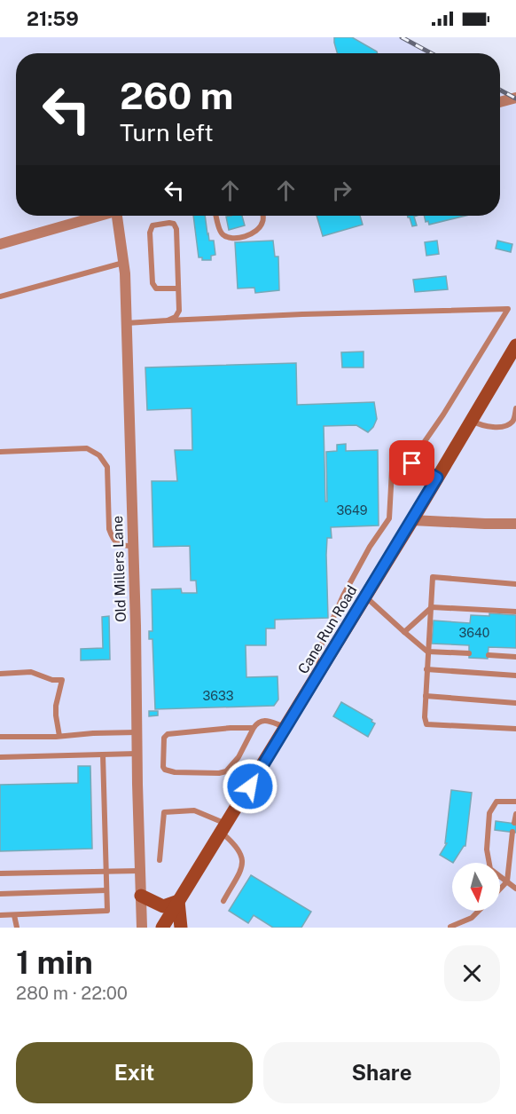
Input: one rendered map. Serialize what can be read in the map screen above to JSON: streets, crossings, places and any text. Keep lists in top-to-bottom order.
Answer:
{
  "streets": {
    "main road": ["Cane Run Road"],
    "street": ["Old Millers Lane"]
  },
  "house_numbers": ["3649", "3640", "3633"],
  "north": "bottom",
  "page": {
    "status": "21:59",
    "turn": ["260 m", "Turn left"],
    "heading": ["1 min", "280 m · 22:00"],
    "buttons": ["Exit", "Share"]
  }
}
